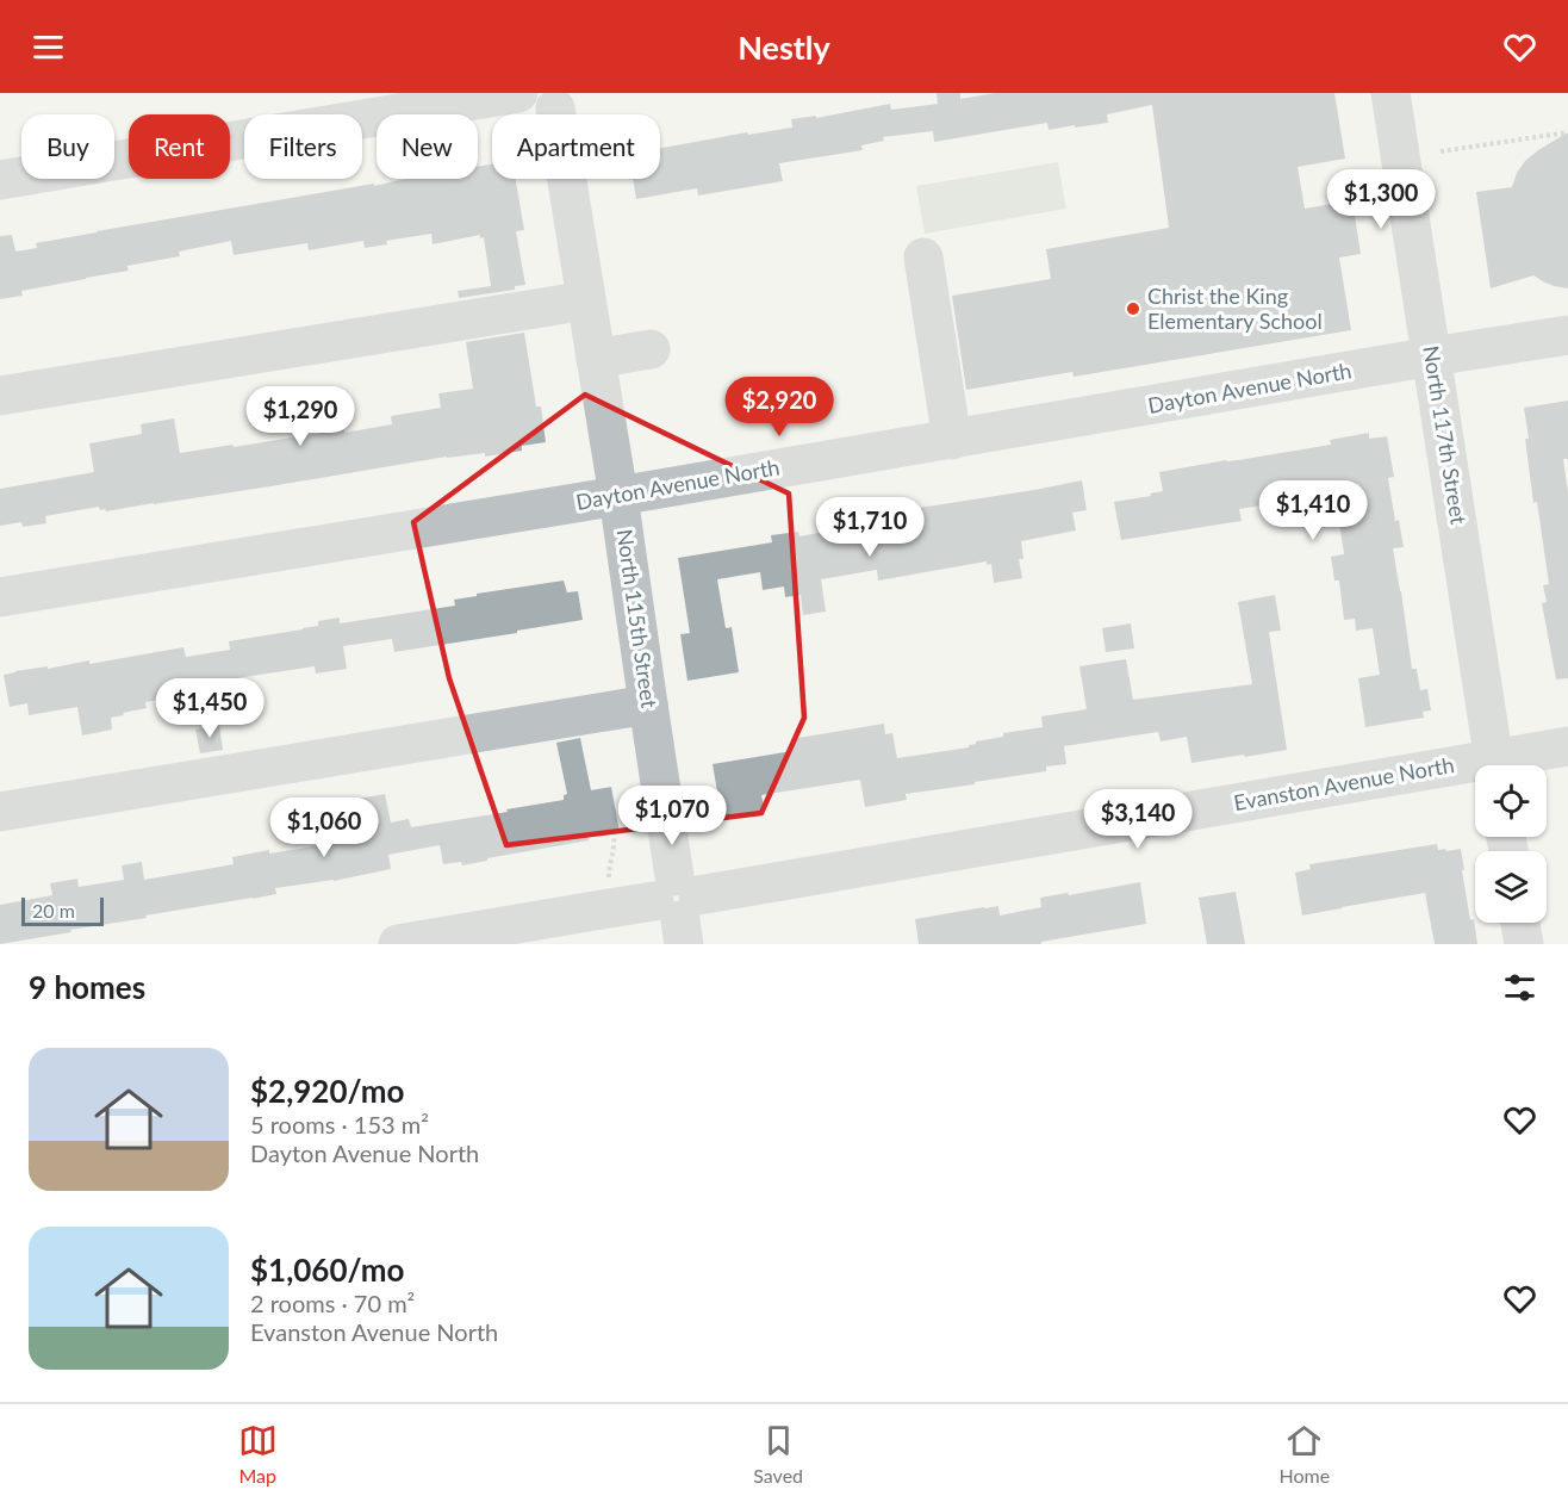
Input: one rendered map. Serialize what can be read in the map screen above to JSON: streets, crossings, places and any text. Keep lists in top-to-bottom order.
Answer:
{
  "streets": {
    "street": [
      "Dayton Avenue North",
      "North 117th Street",
      "North 115th Street",
      "Evanston Avenue North"
    ]
  },
  "crossings": [
    ["Dayton Avenue North", "North 117th Street"],
    ["Dayton Avenue North", "North 115th Street"],
    ["North 115th Street", "Evanston Avenue North"]
  ],
  "places": ["Christ the King Elementary School"],
  "scale_bar": "20 m",
  "page": {
    "header": "Nestly",
    "chip": [
      "Buy",
      "Rent",
      "Filters",
      "New",
      "Apartment"
    ],
    "price": [
      "$1,300",
      "$2,920",
      "$1,290",
      "$1,410",
      "$1,710",
      "$1,450",
      "$1,070",
      "$3,140",
      "$1,060"
    ],
    "scale": "20 m",
    "heading": "9 homes",
    "list": [
      {
        "name": "$2,920/mo",
        "note": "5 rooms · 153 m² · Dayton Avenue North"
      },
      {
        "name": "$1,060/mo",
        "note": "2 rooms · 70 m² · Evanston Avenue North"
      }
    ],
    "tabs": ["Map", "Saved", "Home"]
  }
}
